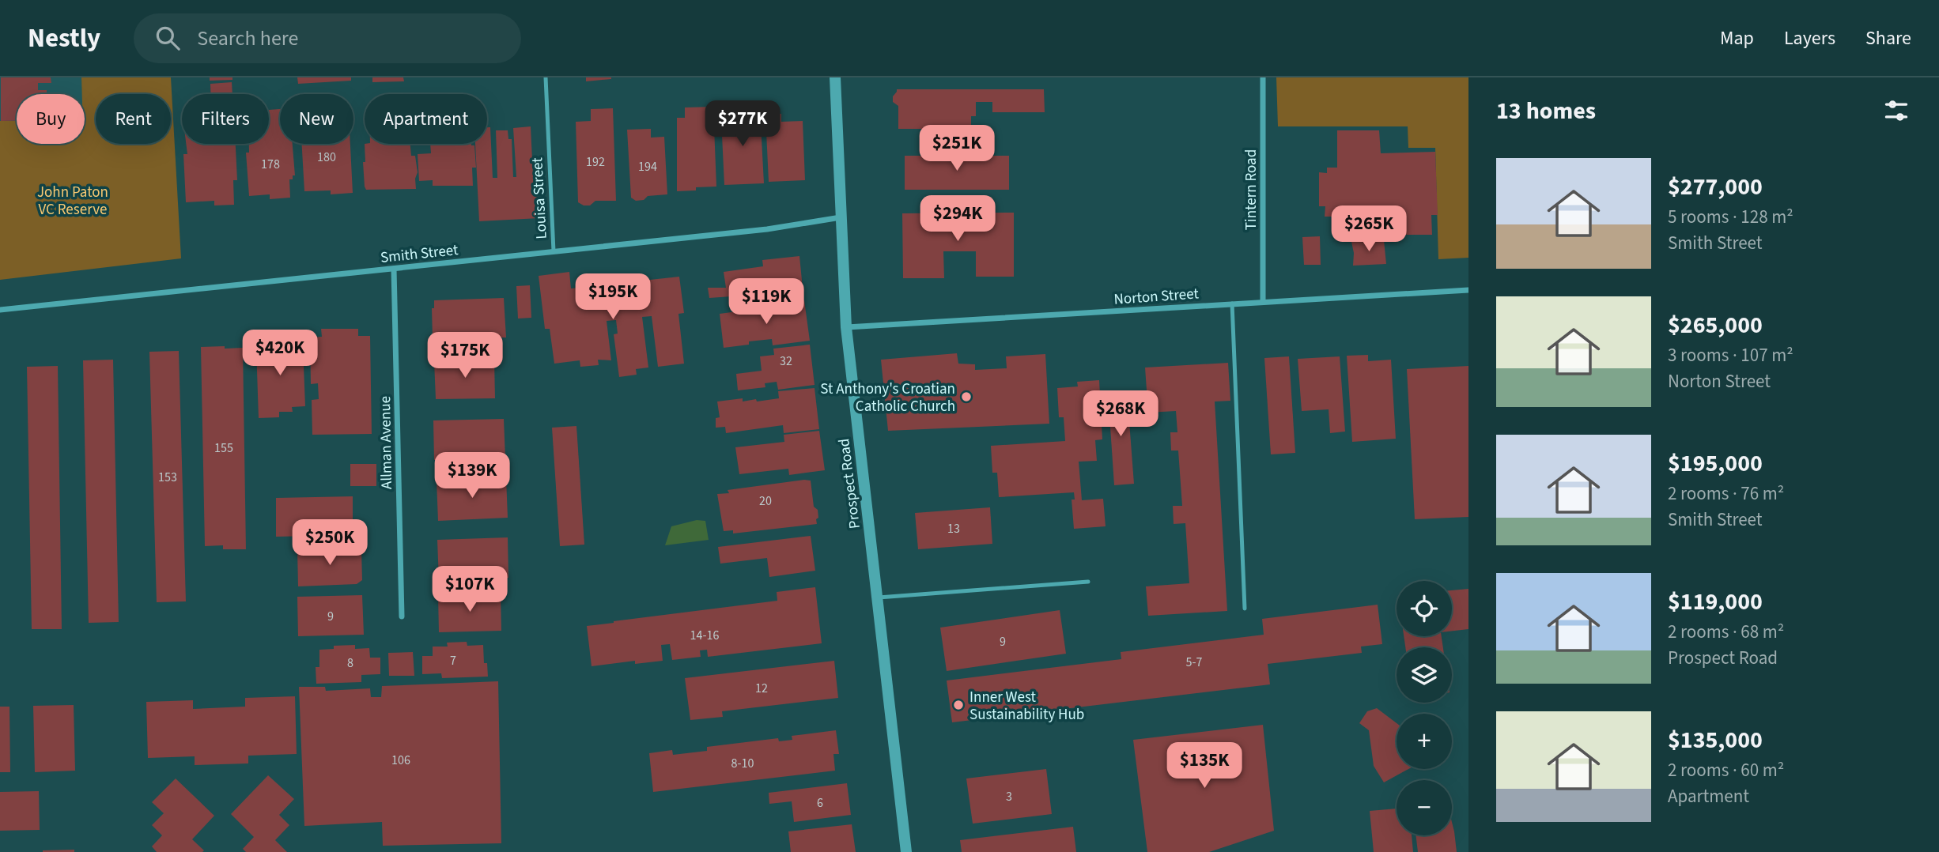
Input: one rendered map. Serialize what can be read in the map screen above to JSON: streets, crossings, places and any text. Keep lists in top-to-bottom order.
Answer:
{
  "streets": {
    "street": [
      "Tintern Road",
      "Smith Street",
      "Norton Street",
      "Allman Avenue",
      "Prospect Road"
    ],
    "lane": ["Louisa Street"]
  },
  "crossings": [
    ["Tintern Road", "Norton Street"],
    ["Louisa Street", "Smith Street"],
    ["Smith Street", "Allman Avenue"],
    ["Smith Street", "Prospect Road"],
    ["Norton Street", "Prospect Road"]
  ],
  "parks": ["John Paton VC Reserve"],
  "places": ["St Anthony's Croatian Catholic Church", "Inner West Sustainability Hub"],
  "house_numbers": [
    "180",
    "192",
    "178",
    "194",
    "32",
    "155",
    "153",
    "20",
    "13",
    "9",
    "14-16",
    "9",
    "7",
    "5-7",
    "8",
    "12",
    "106",
    "8-10",
    "3",
    "6"
  ],
  "page": {
    "header": "Nestly",
    "search": "Search here",
    "nav": ["Map", "Layers", "Share"],
    "heading": "13 homes",
    "chip": [
      "Buy",
      "Rent",
      "Filters",
      "New",
      "Apartment"
    ],
    "price": [
      "$277K",
      "$251K",
      "$294K",
      "$265K",
      "$195K",
      "$119K",
      "$420K",
      "$175K",
      "$268K",
      "$139K",
      "$250K",
      "$107K",
      "$135K"
    ],
    "list": [
      {
        "name": "$277,000",
        "note": "5 rooms · 128 m² · Smith Street"
      },
      {
        "name": "$265,000",
        "note": "3 rooms · 107 m² · Norton Street"
      },
      {
        "name": "$195,000",
        "note": "2 rooms · 76 m² · Smith Street"
      },
      {
        "name": "$119,000",
        "note": "2 rooms · 68 m² · Prospect Road"
      },
      {
        "name": "$135,000",
        "note": "2 rooms · 60 m² · Apartment"
      }
    ],
    "map_buttons": ["+", "−"]
  }
}
